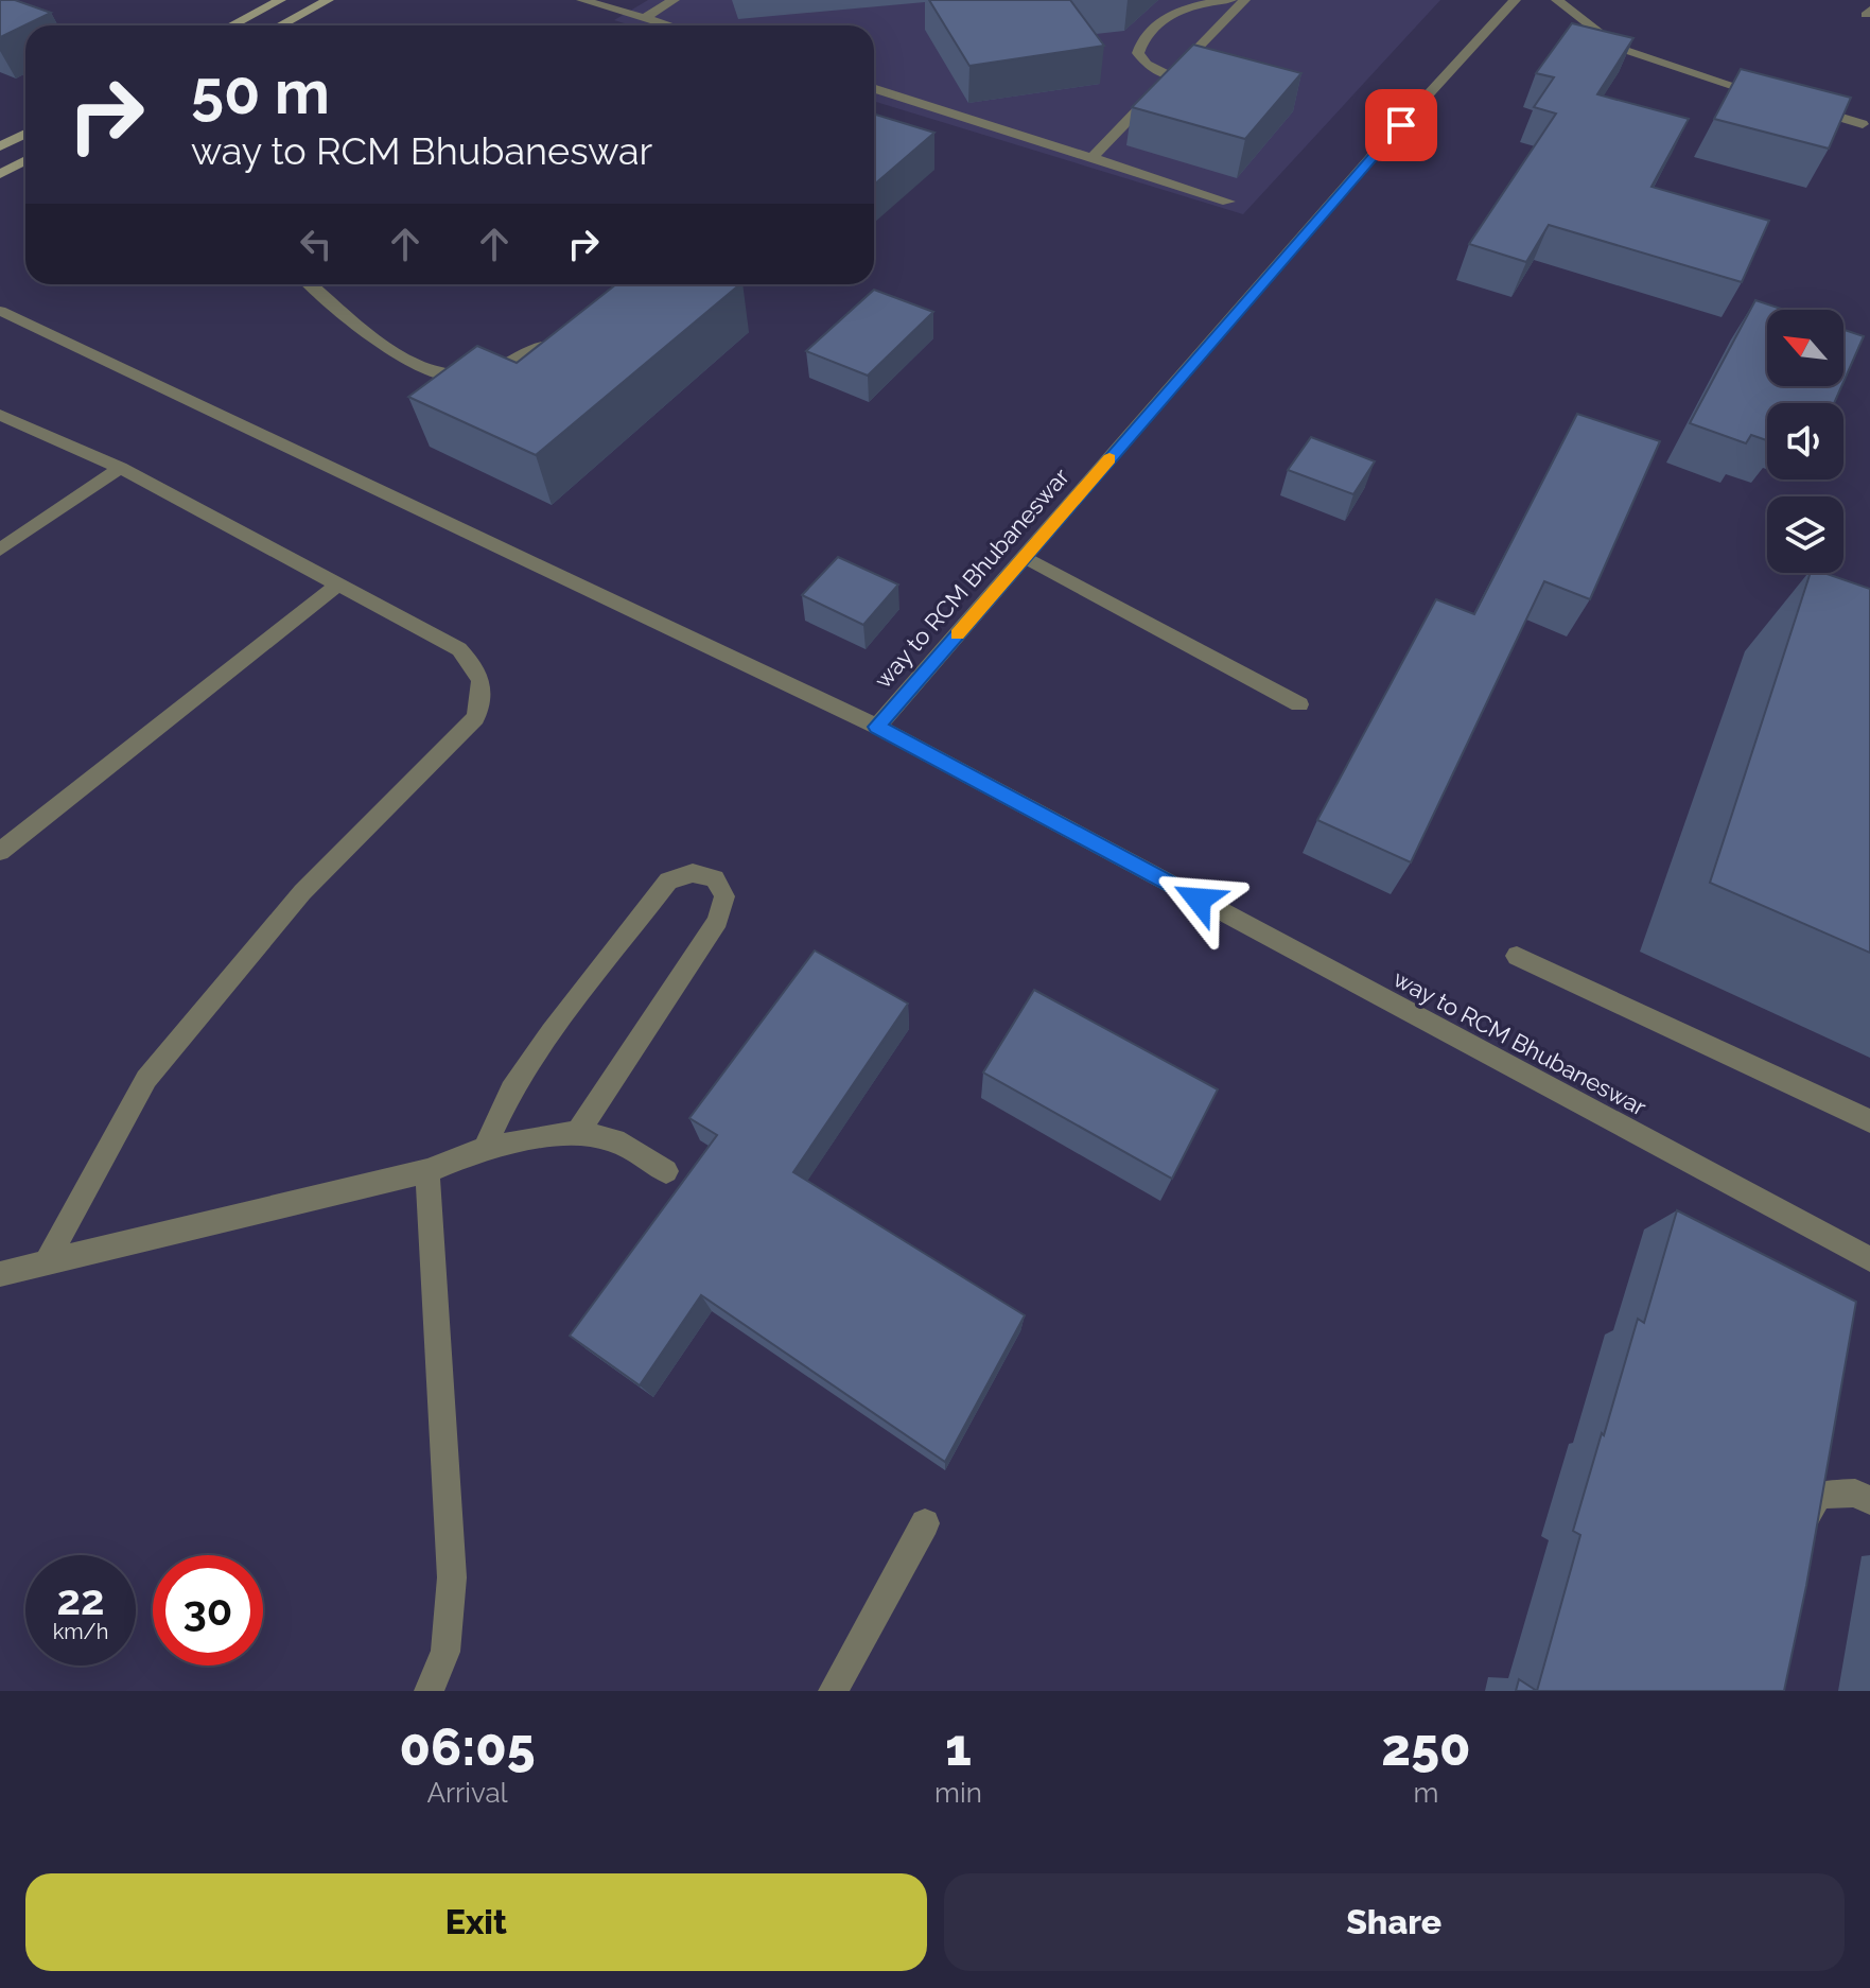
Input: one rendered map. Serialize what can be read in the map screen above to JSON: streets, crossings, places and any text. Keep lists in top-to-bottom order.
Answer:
{
  "streets": {
    "street": ["way to RCM Bhubaneswar"]
  },
  "north": "top left",
  "page": {
    "turn": ["50 m", "way to RCM Bhubaneswar"],
    "speed": "22 km/h",
    "limit": "30",
    "eta": [
      "06:05",
      "Arrival",
      "1",
      "min",
      "250",
      "m"
    ],
    "buttons": ["Exit", "Share"]
  }
}
